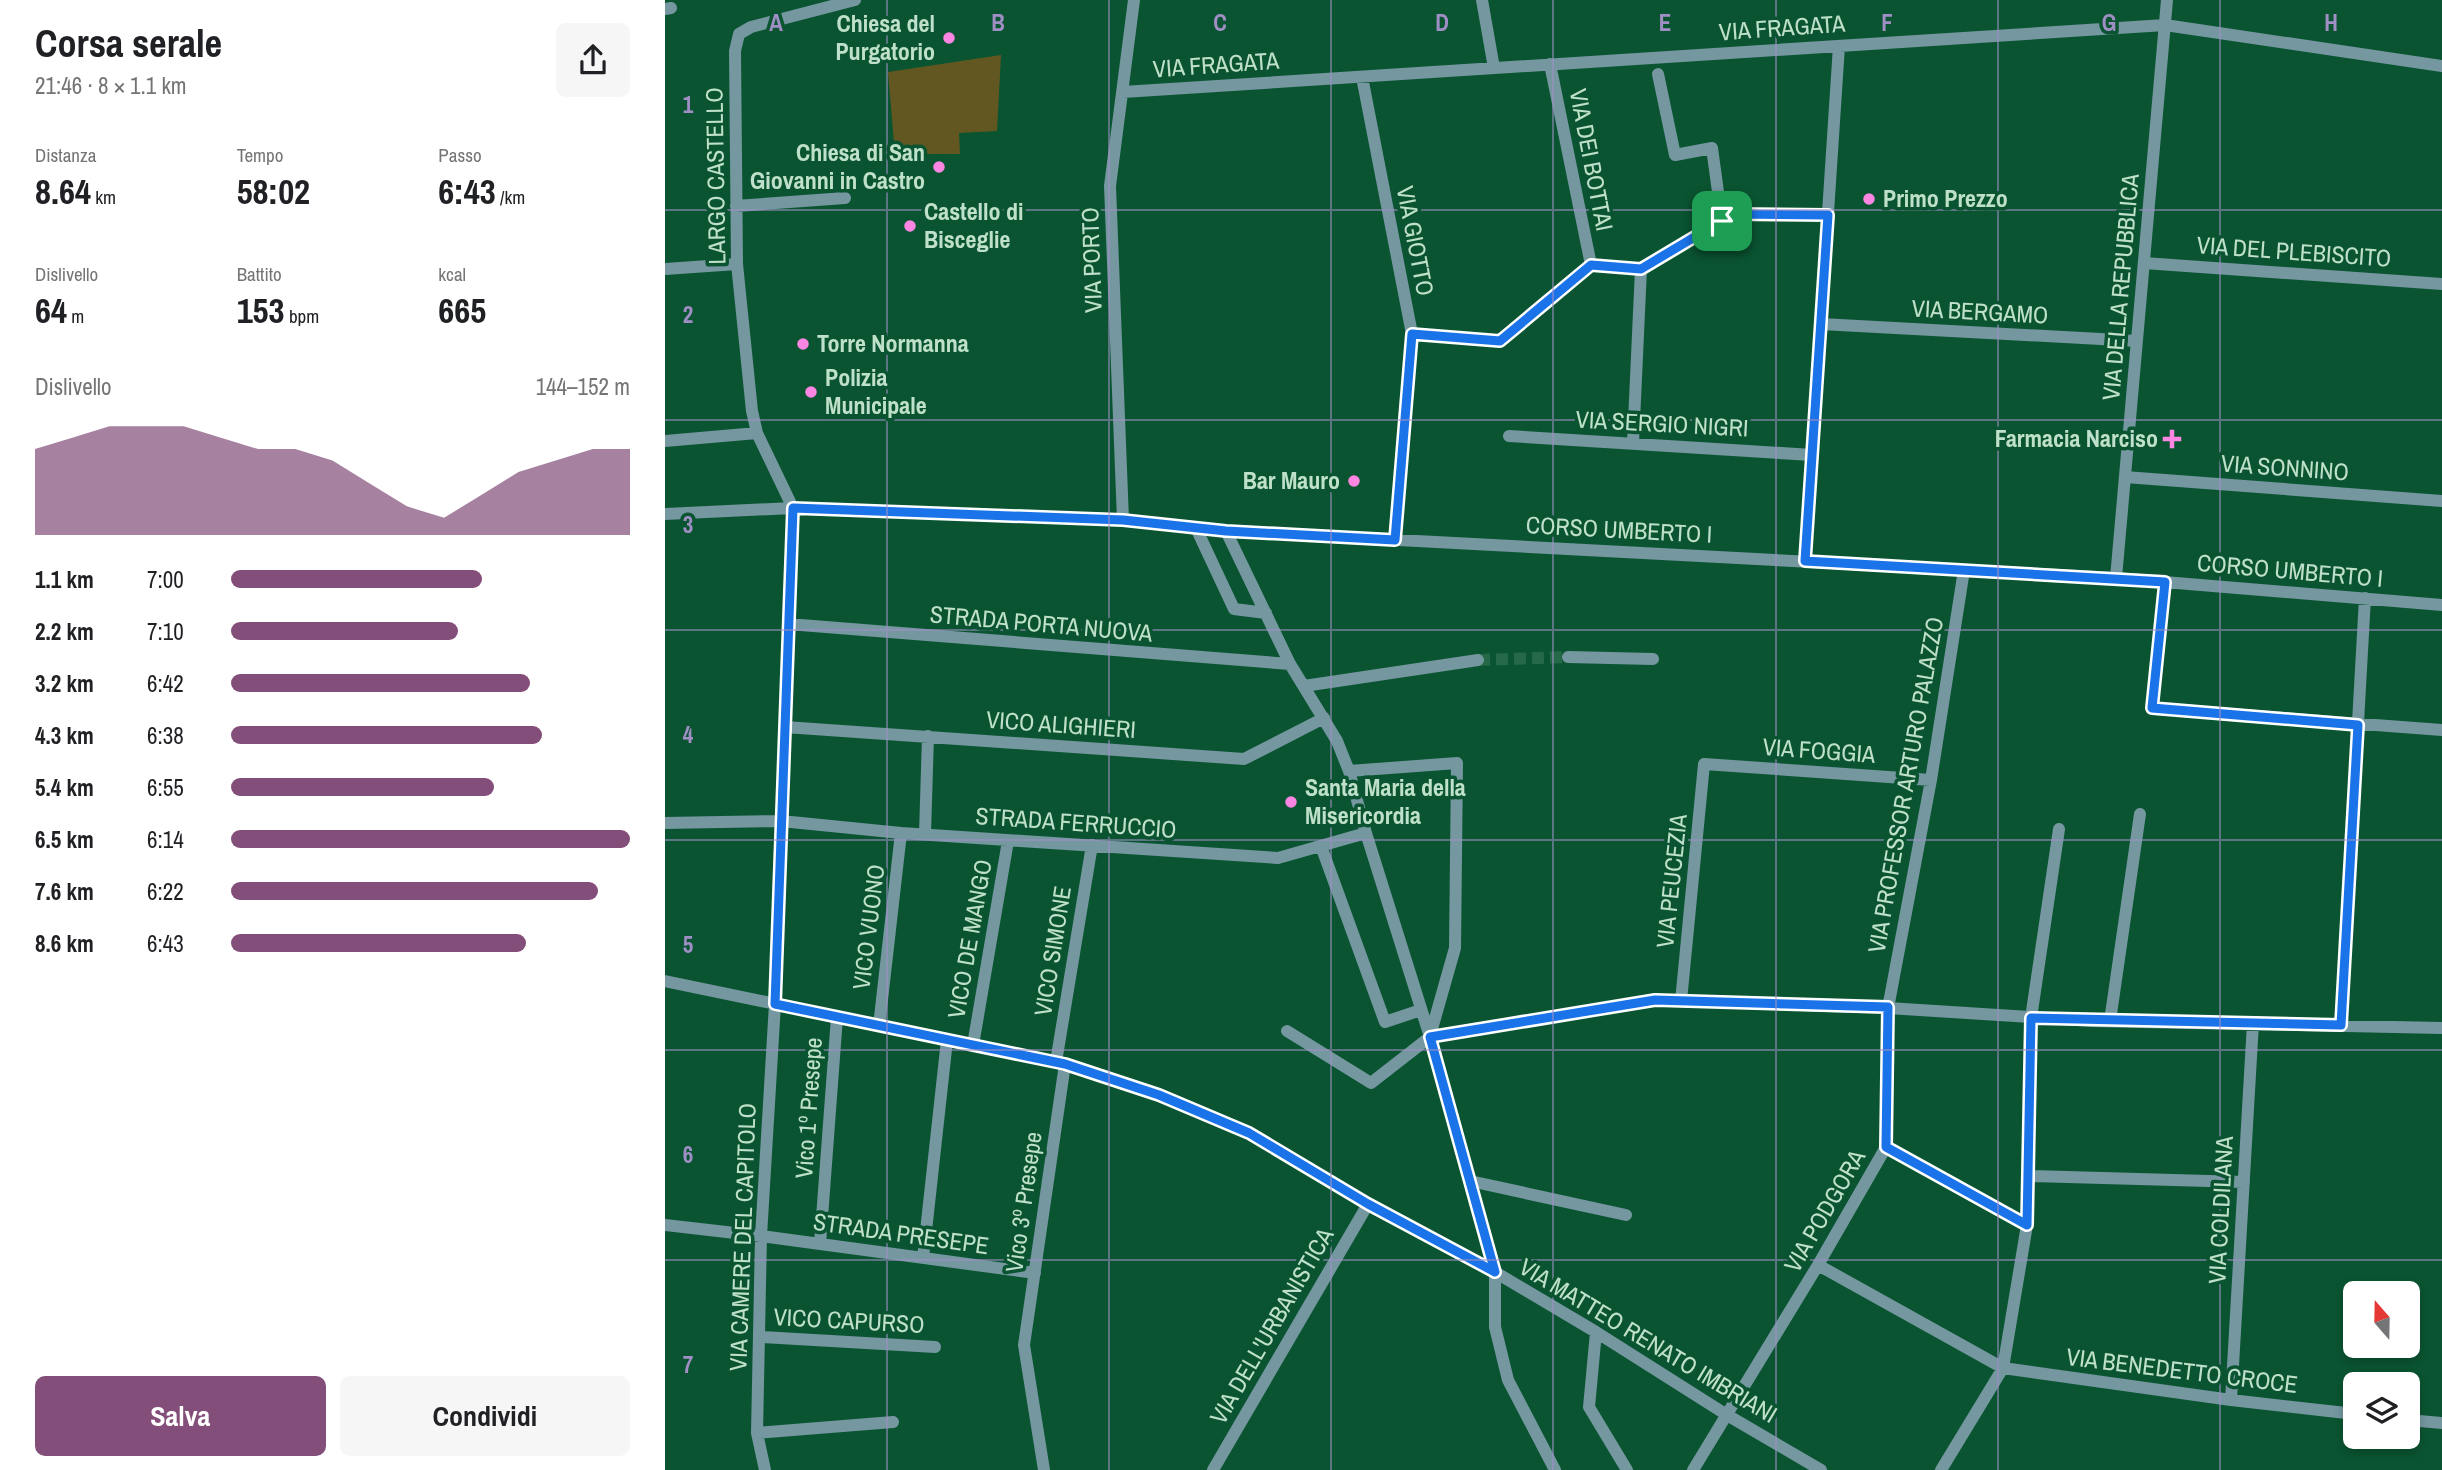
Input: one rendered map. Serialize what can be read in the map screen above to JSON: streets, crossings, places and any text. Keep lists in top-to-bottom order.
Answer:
{
  "streets": {
    "street": [
      "VIA FRAGATA",
      "VIA DEI BOTTAI",
      "LARGO CASTELLO",
      "VIA GIOTTO",
      "VIA DEL PLEBISCITO",
      "VIA PORTO",
      "VIA DELLA REPUBBLICA",
      "VIA BERGAMO",
      "VIA SERGIO NIGRI",
      "VIA SONNINO",
      "CORSO UMBERTO I",
      "STRADA PORTA NUOVA",
      "VICO ALIGHIERI",
      "VIA FOGGIA",
      "VIA PROFESSOR ARTURO PALAZZO",
      "STRADA FERRUCCIO",
      "VIA PEUCEZIA",
      "VICO VUONO",
      "VICO DE MANGO",
      "VICO SIMONE",
      "Vico 1º Presepe",
      "Vico 3º Presepe",
      "VIA COLDILANA",
      "VIA PODGORA",
      "STRADA PRESEPE",
      "VIA CAMERE DEL CAPITOLO",
      "VICO CAPURSO",
      "VIA DELL'URBANISTICA",
      "VIA MATTEO RENATO IMBRIANI",
      "VIA BENEDETTO CROCE"
    ]
  },
  "crossings": [
    ["VIA FRAGATA", "VIA DEI BOTTAI"],
    ["VIA FRAGATA", "VIA GIOTTO"],
    ["VIA FRAGATA", "VIA PORTO"],
    ["VIA FRAGATA", "VIA DELLA REPUBBLICA"],
    ["VIA GIOTTO", "CORSO UMBERTO I"],
    ["VIA DEL PLEBISCITO", "VIA DELLA REPUBBLICA"],
    ["VIA PORTO", "CORSO UMBERTO I"],
    ["VIA DELLA REPUBBLICA", "VIA BERGAMO"],
    ["VIA DELLA REPUBBLICA", "VIA SONNINO"],
    ["VIA DELLA REPUBBLICA", "CORSO UMBERTO I"],
    ["CORSO UMBERTO I", "VIA PROFESSOR ARTURO PALAZZO"],
    ["CORSO UMBERTO I", "VIA CAMERE DEL CAPITOLO"],
    ["STRADA PORTA NUOVA", "VIA CAMERE DEL CAPITOLO"],
    ["VICO ALIGHIERI", "VIA CAMERE DEL CAPITOLO"],
    ["VIA FOGGIA", "VIA PROFESSOR ARTURO PALAZZO"],
    ["VIA FOGGIA", "VIA PEUCEZIA"],
    ["VIA PROFESSOR ARTURO PALAZZO", "VIA PODGORA"],
    ["STRADA FERRUCCIO", "VICO VUONO"],
    ["STRADA FERRUCCIO", "VICO DE MANGO"],
    ["STRADA FERRUCCIO", "VICO SIMONE"],
    ["STRADA FERRUCCIO", "VIA CAMERE DEL CAPITOLO"],
    ["VICO VUONO", "VIA MATTEO RENATO IMBRIANI"],
    ["VICO DE MANGO", "VIA MATTEO RENATO IMBRIANI"],
    ["VICO SIMONE", "Vico 3º Presepe"],
    ["VICO SIMONE", "VIA MATTEO RENATO IMBRIANI"],
    ["Vico 1º Presepe", "STRADA PRESEPE"],
    ["Vico 1º Presepe", "VIA MATTEO RENATO IMBRIANI"],
    ["Vico 3º Presepe", "STRADA PRESEPE"],
    ["Vico 3º Presepe", "VIA MATTEO RENATO IMBRIANI"],
    ["VIA COLDILANA", "VIA BENEDETTO CROCE"],
    ["VIA PODGORA", "VIA MATTEO RENATO IMBRIANI"],
    ["STRADA PRESEPE", "VIA CAMERE DEL CAPITOLO"],
    ["VIA CAMERE DEL CAPITOLO", "VICO CAPURSO"],
    ["VIA CAMERE DEL CAPITOLO", "VIA MATTEO RENATO IMBRIANI"],
    ["VIA DELL'URBANISTICA", "VIA MATTEO RENATO IMBRIANI"]
  ],
  "places": {
    "other": [
      "Chiesa del Purgatorio",
      "Chiesa di San Giovanni in Castro",
      "Primo Prezzo",
      "Castello di Bisceglie",
      "Torre Normanna",
      "Polizia Municipale",
      "Bar Mauro",
      "Santa Maria della Misericordia"
    ],
    "health": ["Farmacia Narciso"]
  },
  "north": "top",
  "page": {
    "heading": ["Corsa serale", "21:46 · 8 × 1.1 km"],
    "stats": [
      ["Distanza", "8.64 km"],
      ["Tempo", "58:02"],
      ["Passo", "6:43 /km"],
      ["Dislivello", "64 m"],
      ["Battito", "153 bpm"],
      ["kcal", "665"]
    ],
    "chart": ["Dislivello", "144–152 m"],
    "list": [
      {
        "name": "1.1 km",
        "note": "7:00"
      },
      {
        "name": "2.2 km",
        "note": "7:10"
      },
      {
        "name": "3.2 km",
        "note": "6:42"
      },
      {
        "name": "4.3 km",
        "note": "6:38"
      },
      {
        "name": "5.4 km",
        "note": "6:55"
      },
      {
        "name": "6.5 km",
        "note": "6:14"
      },
      {
        "name": "7.6 km",
        "note": "6:22"
      },
      {
        "name": "8.6 km",
        "note": "6:43"
      }
    ],
    "buttons": ["Salva", "Condividi"]
  },
  "grid": {
    "columns": [
      "A",
      "B",
      "C",
      "D",
      "E",
      "F",
      "G",
      "H"
    ],
    "rows": [
      "1",
      "2",
      "3",
      "4",
      "5",
      "6",
      "7"
    ]
  }
}
